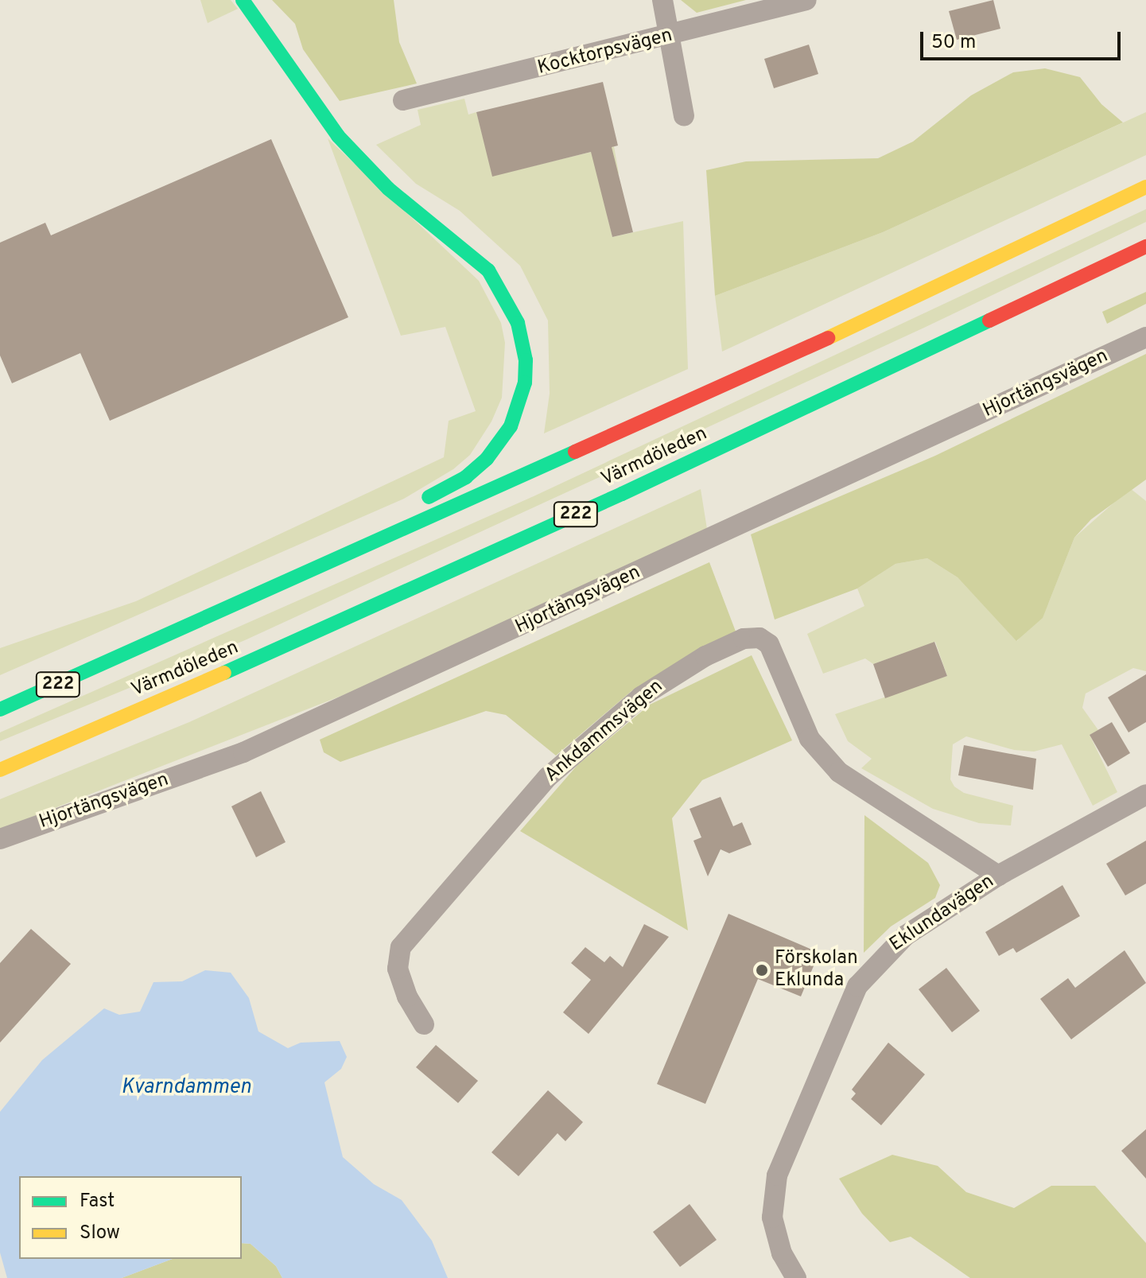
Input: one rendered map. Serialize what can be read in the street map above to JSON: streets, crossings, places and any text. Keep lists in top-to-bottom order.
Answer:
{
  "streets": {
    "highway": ["Värmdöleden", "222"],
    "street": [
      "Kocktorpsvägen",
      "Hjortängsvägen",
      "Ankdammsvägen",
      "Eklundavägen"
    ]
  },
  "crossings": [
    ["Ankdammsvägen", "Eklundavägen"]
  ],
  "water": ["Kvarndammen"],
  "places": ["Förskolan Eklunda"],
  "legend": ["Fast", "Slow"],
  "scale_bar": "50 m"
}
